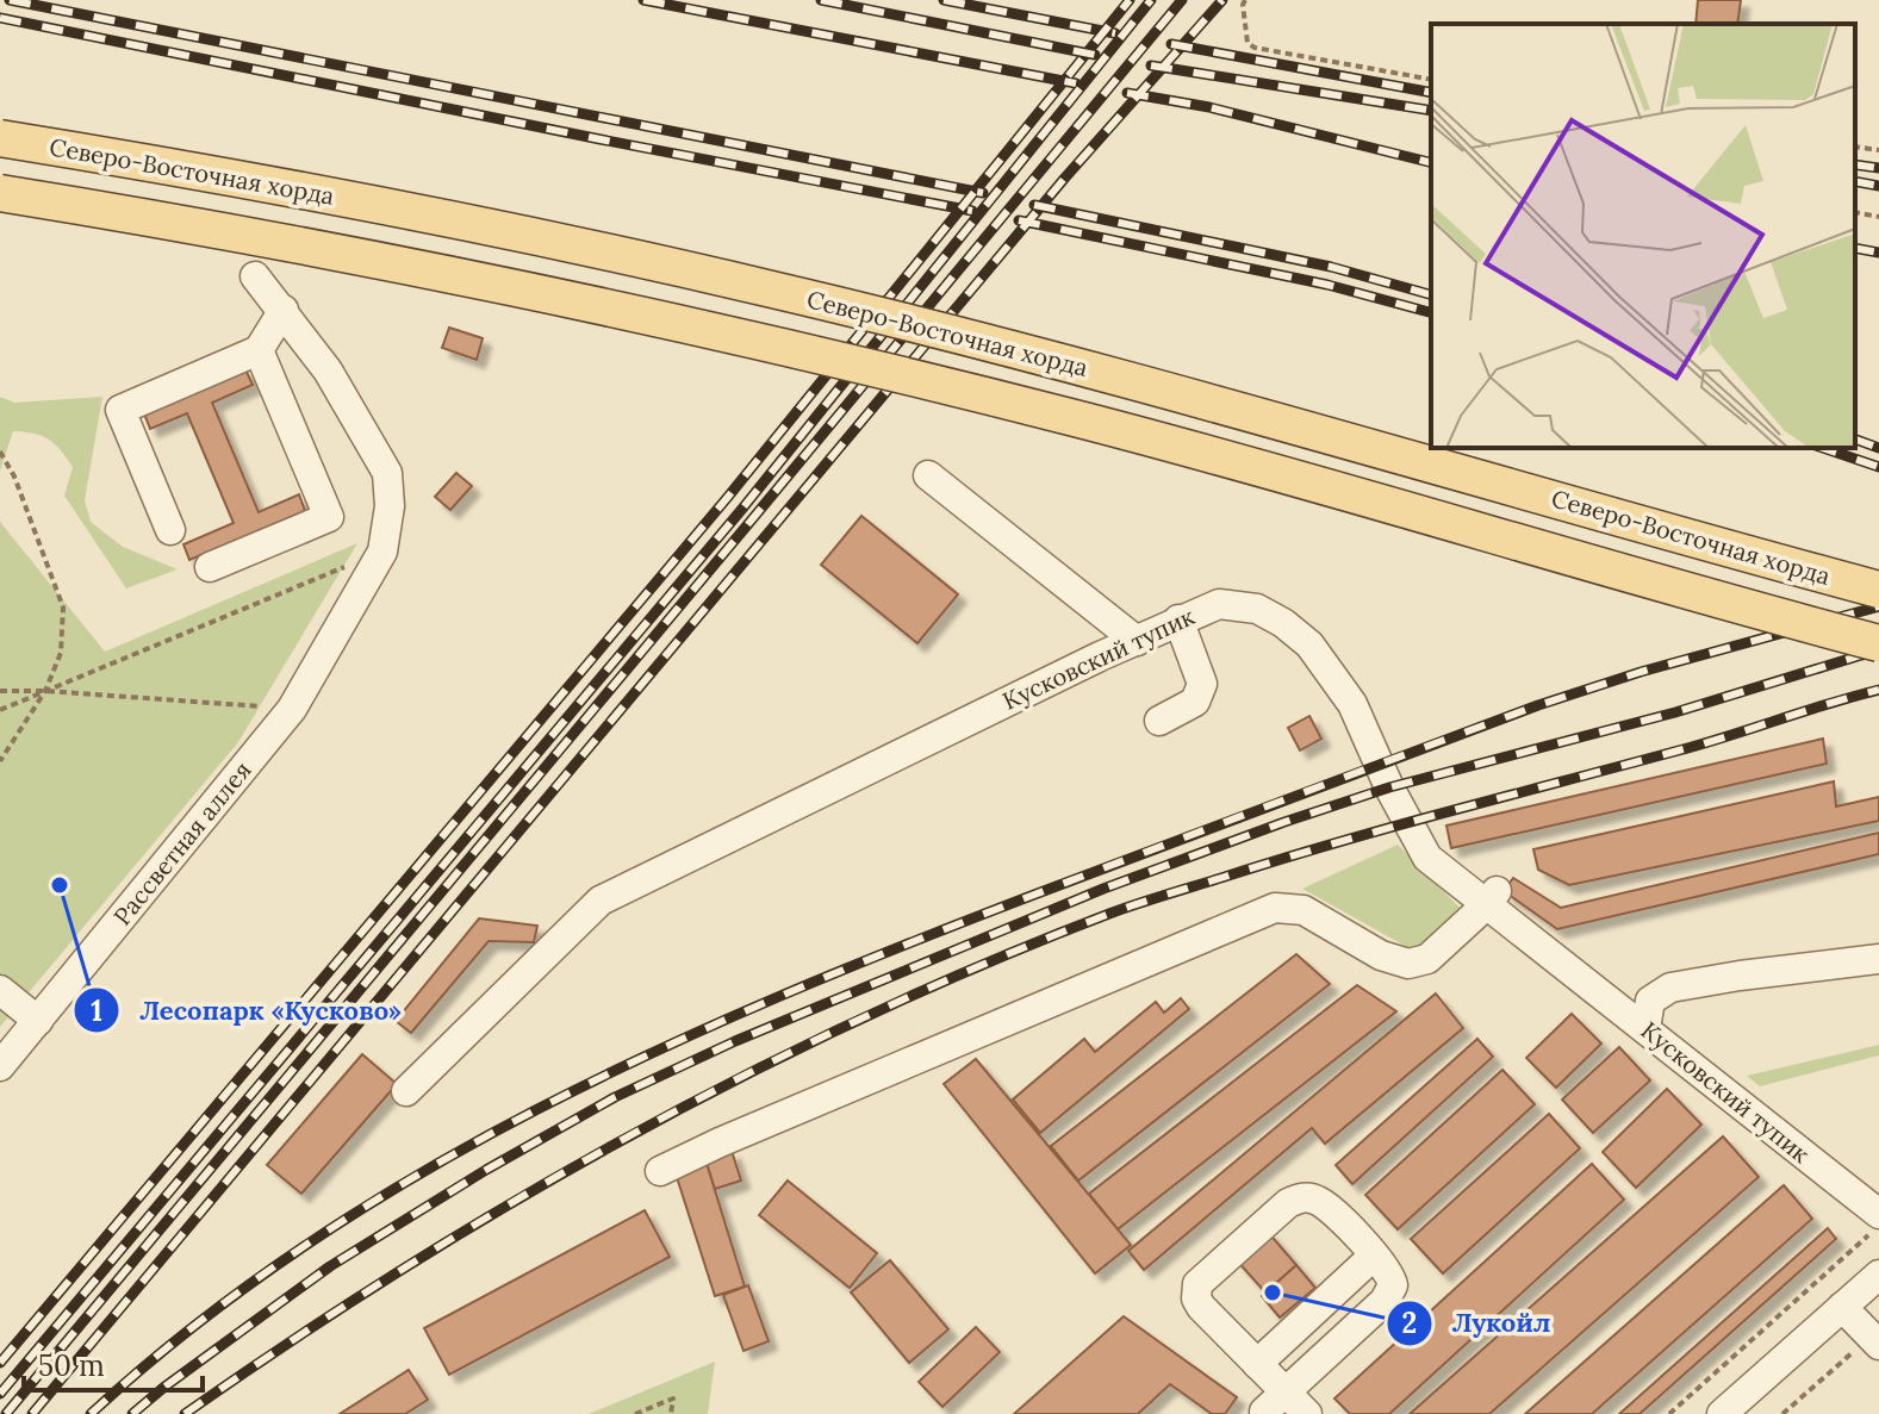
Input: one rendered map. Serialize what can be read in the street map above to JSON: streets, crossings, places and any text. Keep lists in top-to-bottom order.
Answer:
{
  "streets": {
    "main road": ["Северо-Восточная хорда"],
    "street": ["Кусковский тупик", "Рассветная аллея"]
  },
  "places": ["Лесопарк «Кусково»", "Лукойл"],
  "scale_bar": "50 m"
}
